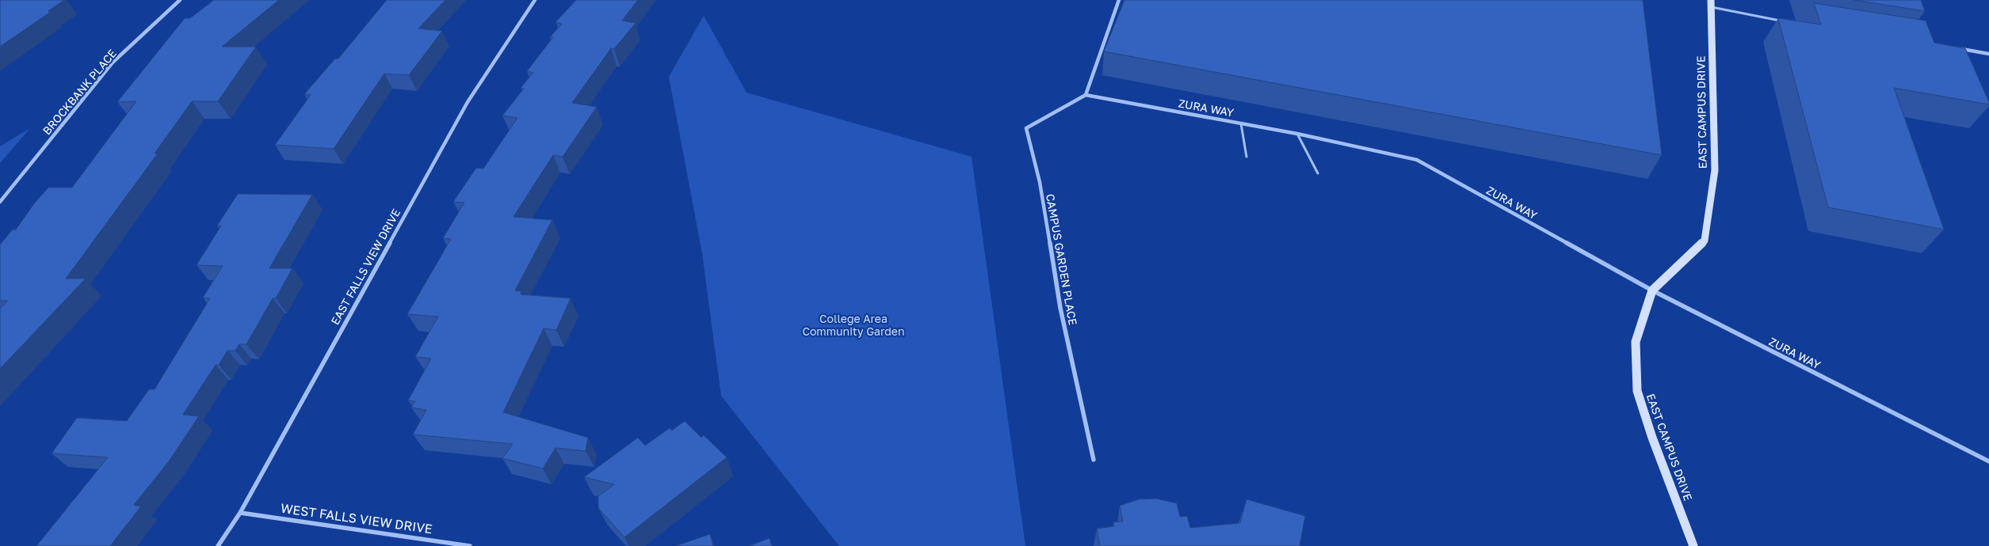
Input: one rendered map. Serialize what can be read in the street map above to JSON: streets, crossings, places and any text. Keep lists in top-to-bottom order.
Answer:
{
  "streets": {
    "street": [
      "BROCKBANK PLACE",
      "ZURA WAY",
      "EAST CAMPUS DRIVE",
      "CAMPUS GARDEN PLACE",
      "EAST FALLS VIEW DRIVE",
      "WEST FALLS VIEW DRIVE"
    ]
  },
  "crossings": [
    ["ZURA WAY", "EAST CAMPUS DRIVE"],
    ["ZURA WAY", "CAMPUS GARDEN PLACE"],
    ["EAST FALLS VIEW DRIVE", "WEST FALLS VIEW DRIVE"]
  ],
  "parks": ["College Area Community Garden"]
}
